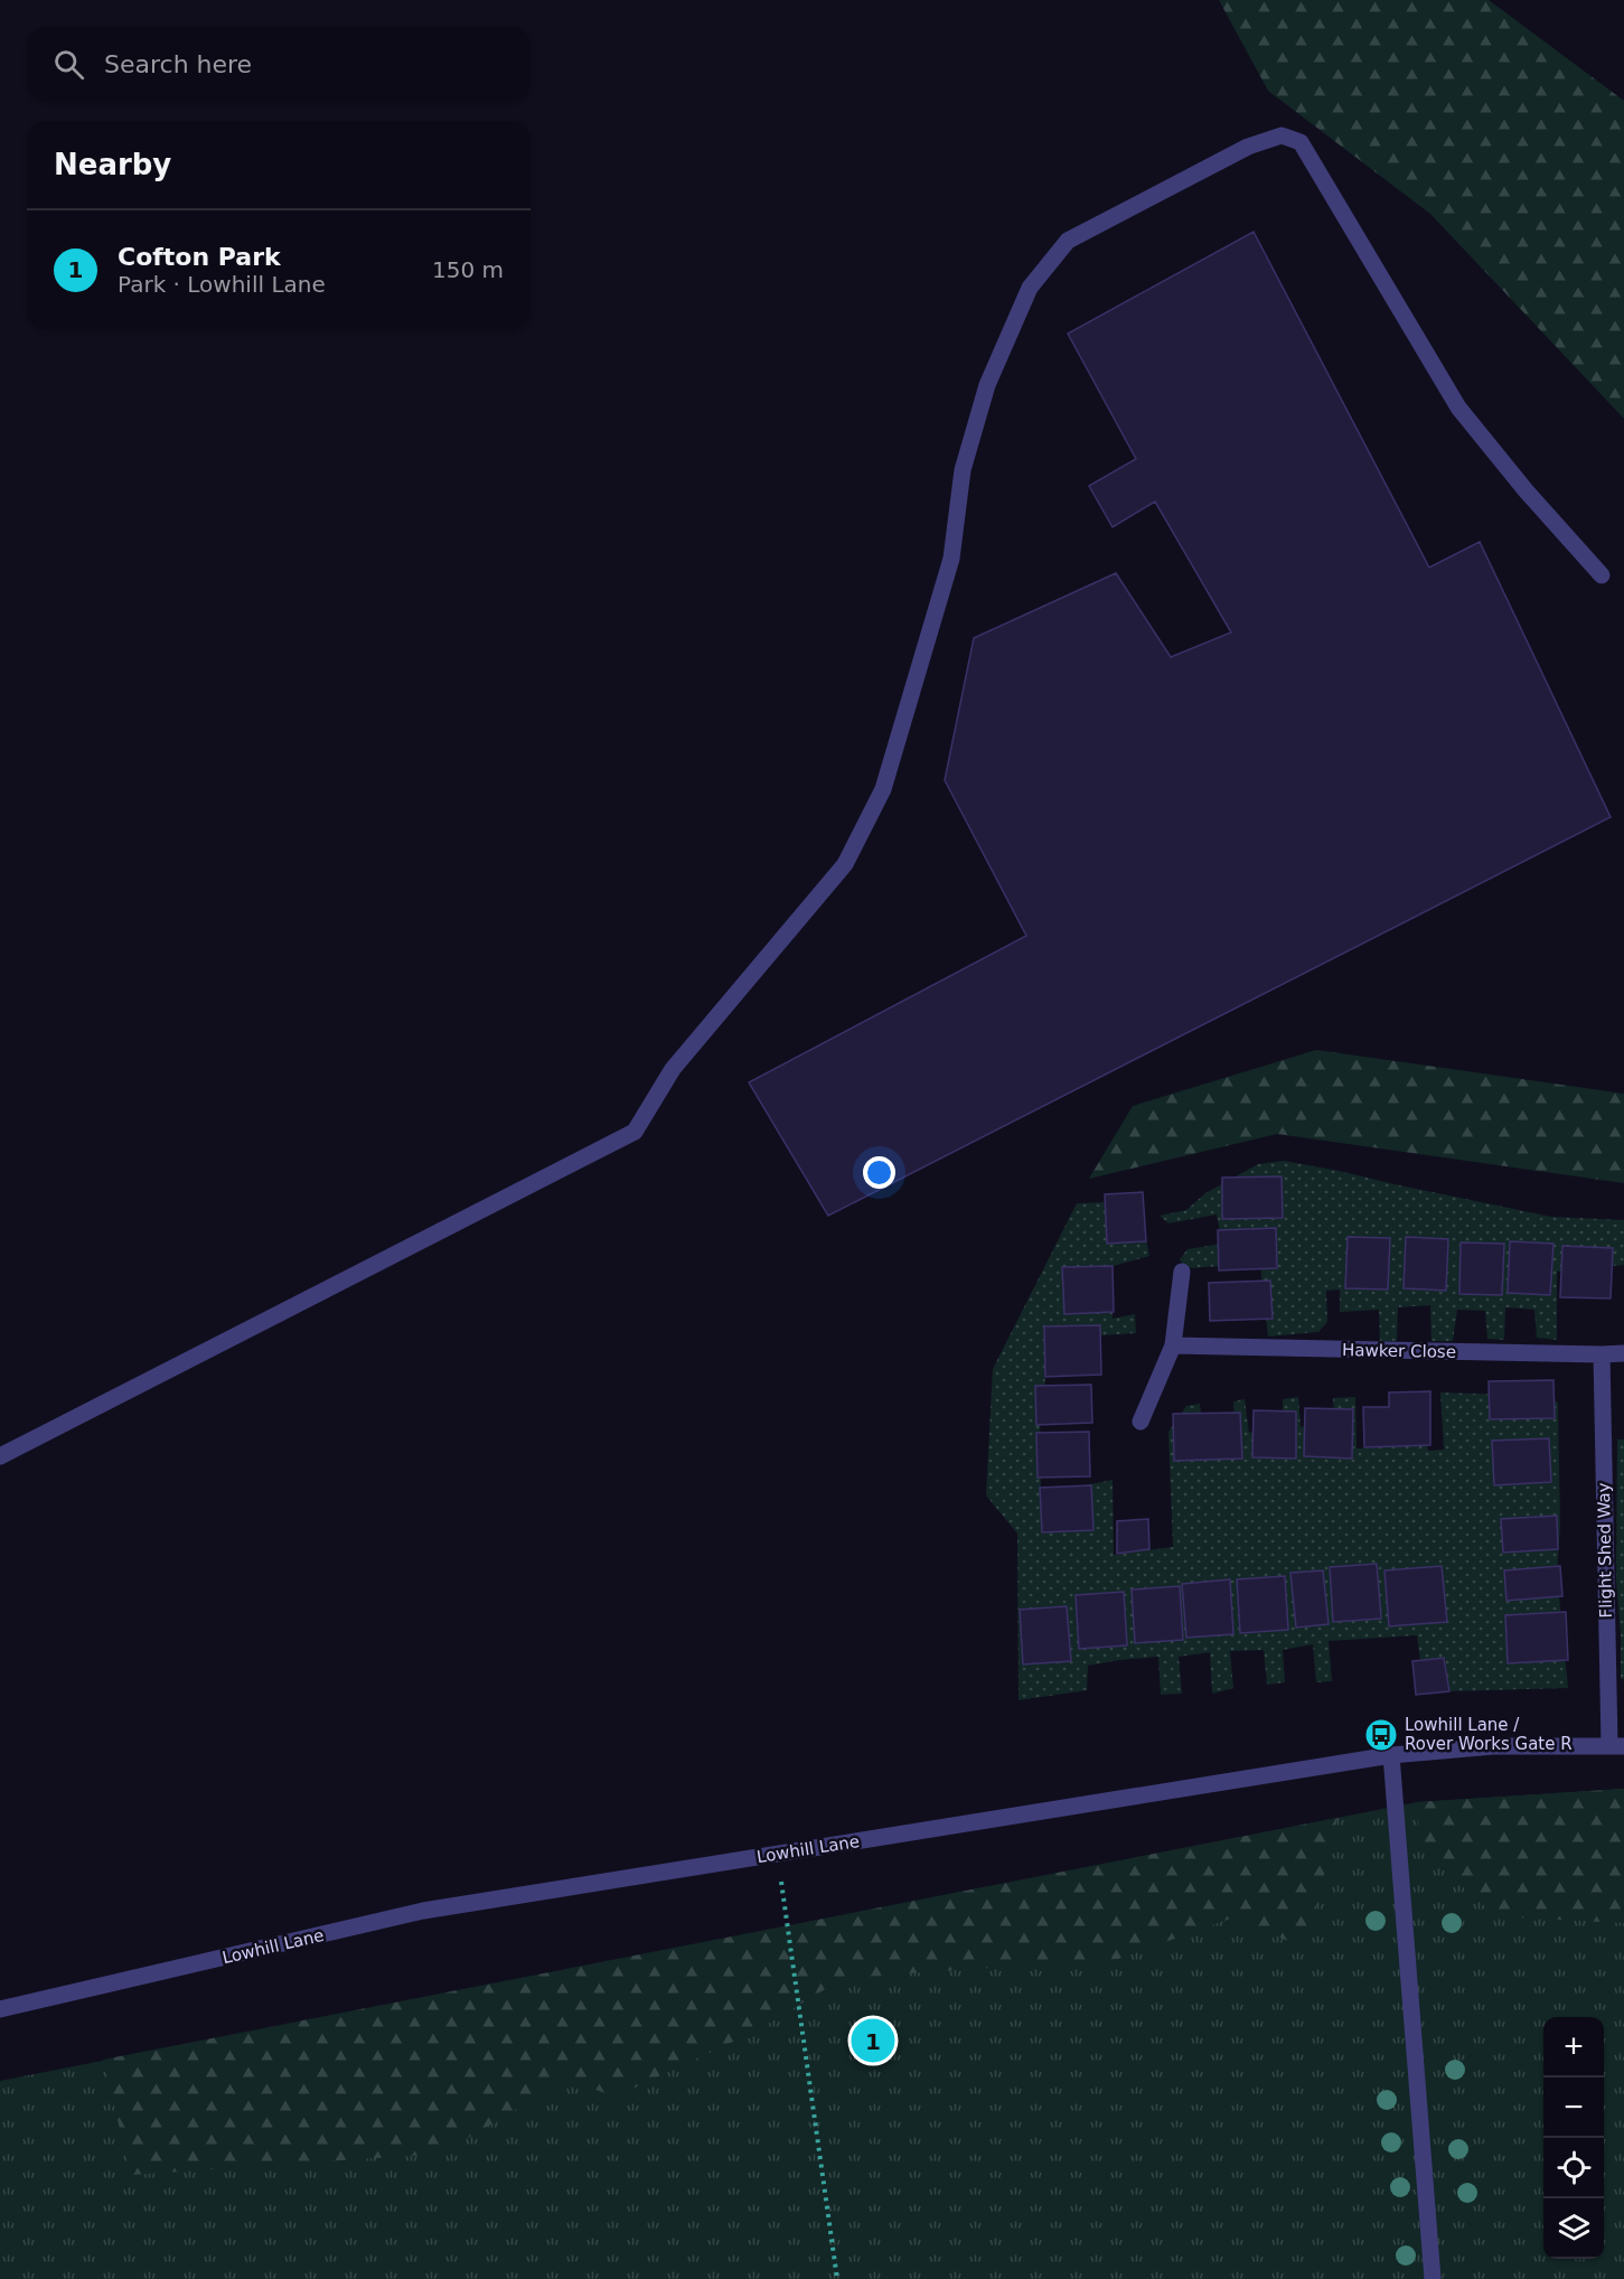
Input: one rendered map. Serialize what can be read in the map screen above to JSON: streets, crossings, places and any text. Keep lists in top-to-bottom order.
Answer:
{
  "streets": {
    "street": ["Hawker Close", "Flight Shed Way", "Lowhill Lane"]
  },
  "crossings": [
    ["Hawker Close", "Flight Shed Way"],
    ["Flight Shed Way", "Lowhill Lane"]
  ],
  "places": {
    "bus stop": ["Lowhill Lane / Rover Works Gate R"]
  },
  "page": {
    "search": "Search here",
    "heading": "Nearby",
    "list": [
      {
        "mark": "1",
        "name": "Cofton Park",
        "note": "Park · Lowhill Lane",
        "value": "150 m"
      }
    ],
    "pins": "1",
    "map_buttons": ["+", "−"]
  }
}
